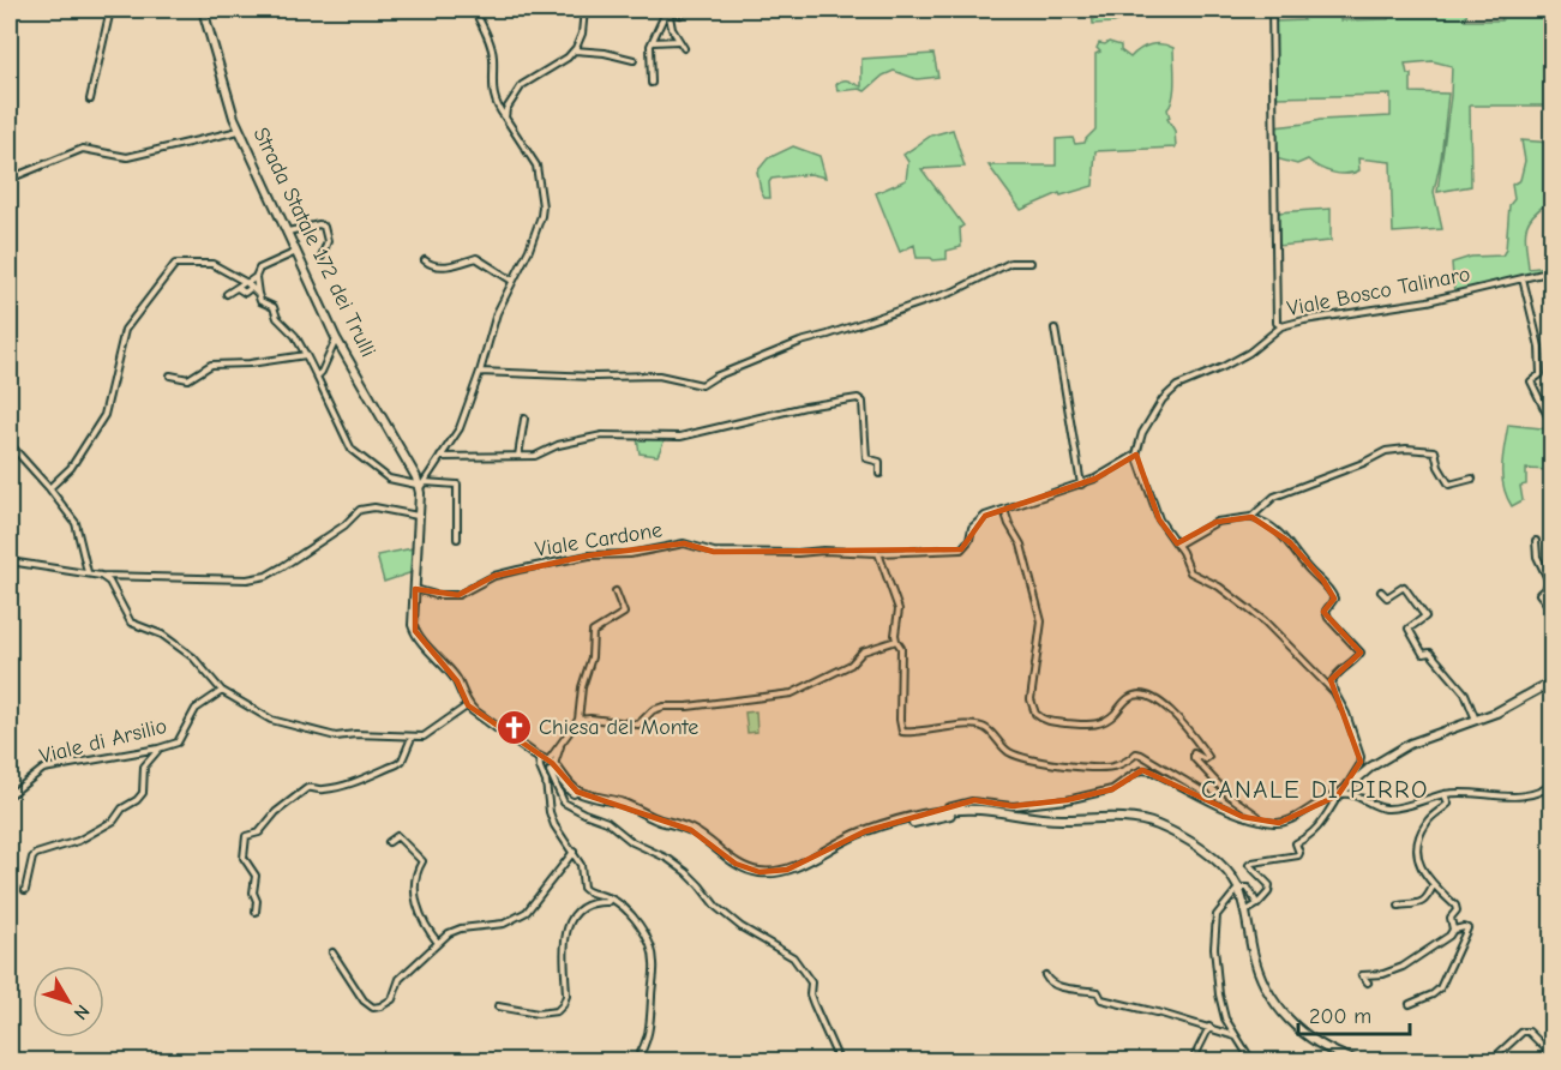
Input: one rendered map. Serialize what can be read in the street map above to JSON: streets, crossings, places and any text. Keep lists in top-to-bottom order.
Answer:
{
  "streets": {
    "main road": ["Strada Statale 172 dei Trulli"],
    "street": ["Viale Bosco Talinaro", "Viale Cardone", "Viale di Arsilio"]
  },
  "crossings": [
    ["Strada Statale 172 dei Trulli", "Viale Cardone"]
  ],
  "districts": ["CANALE DI PIRRO"],
  "places": {
    "church": ["Chiesa del Monte"]
  },
  "scale_bar": "200 m",
  "north": "bottom right"
}
